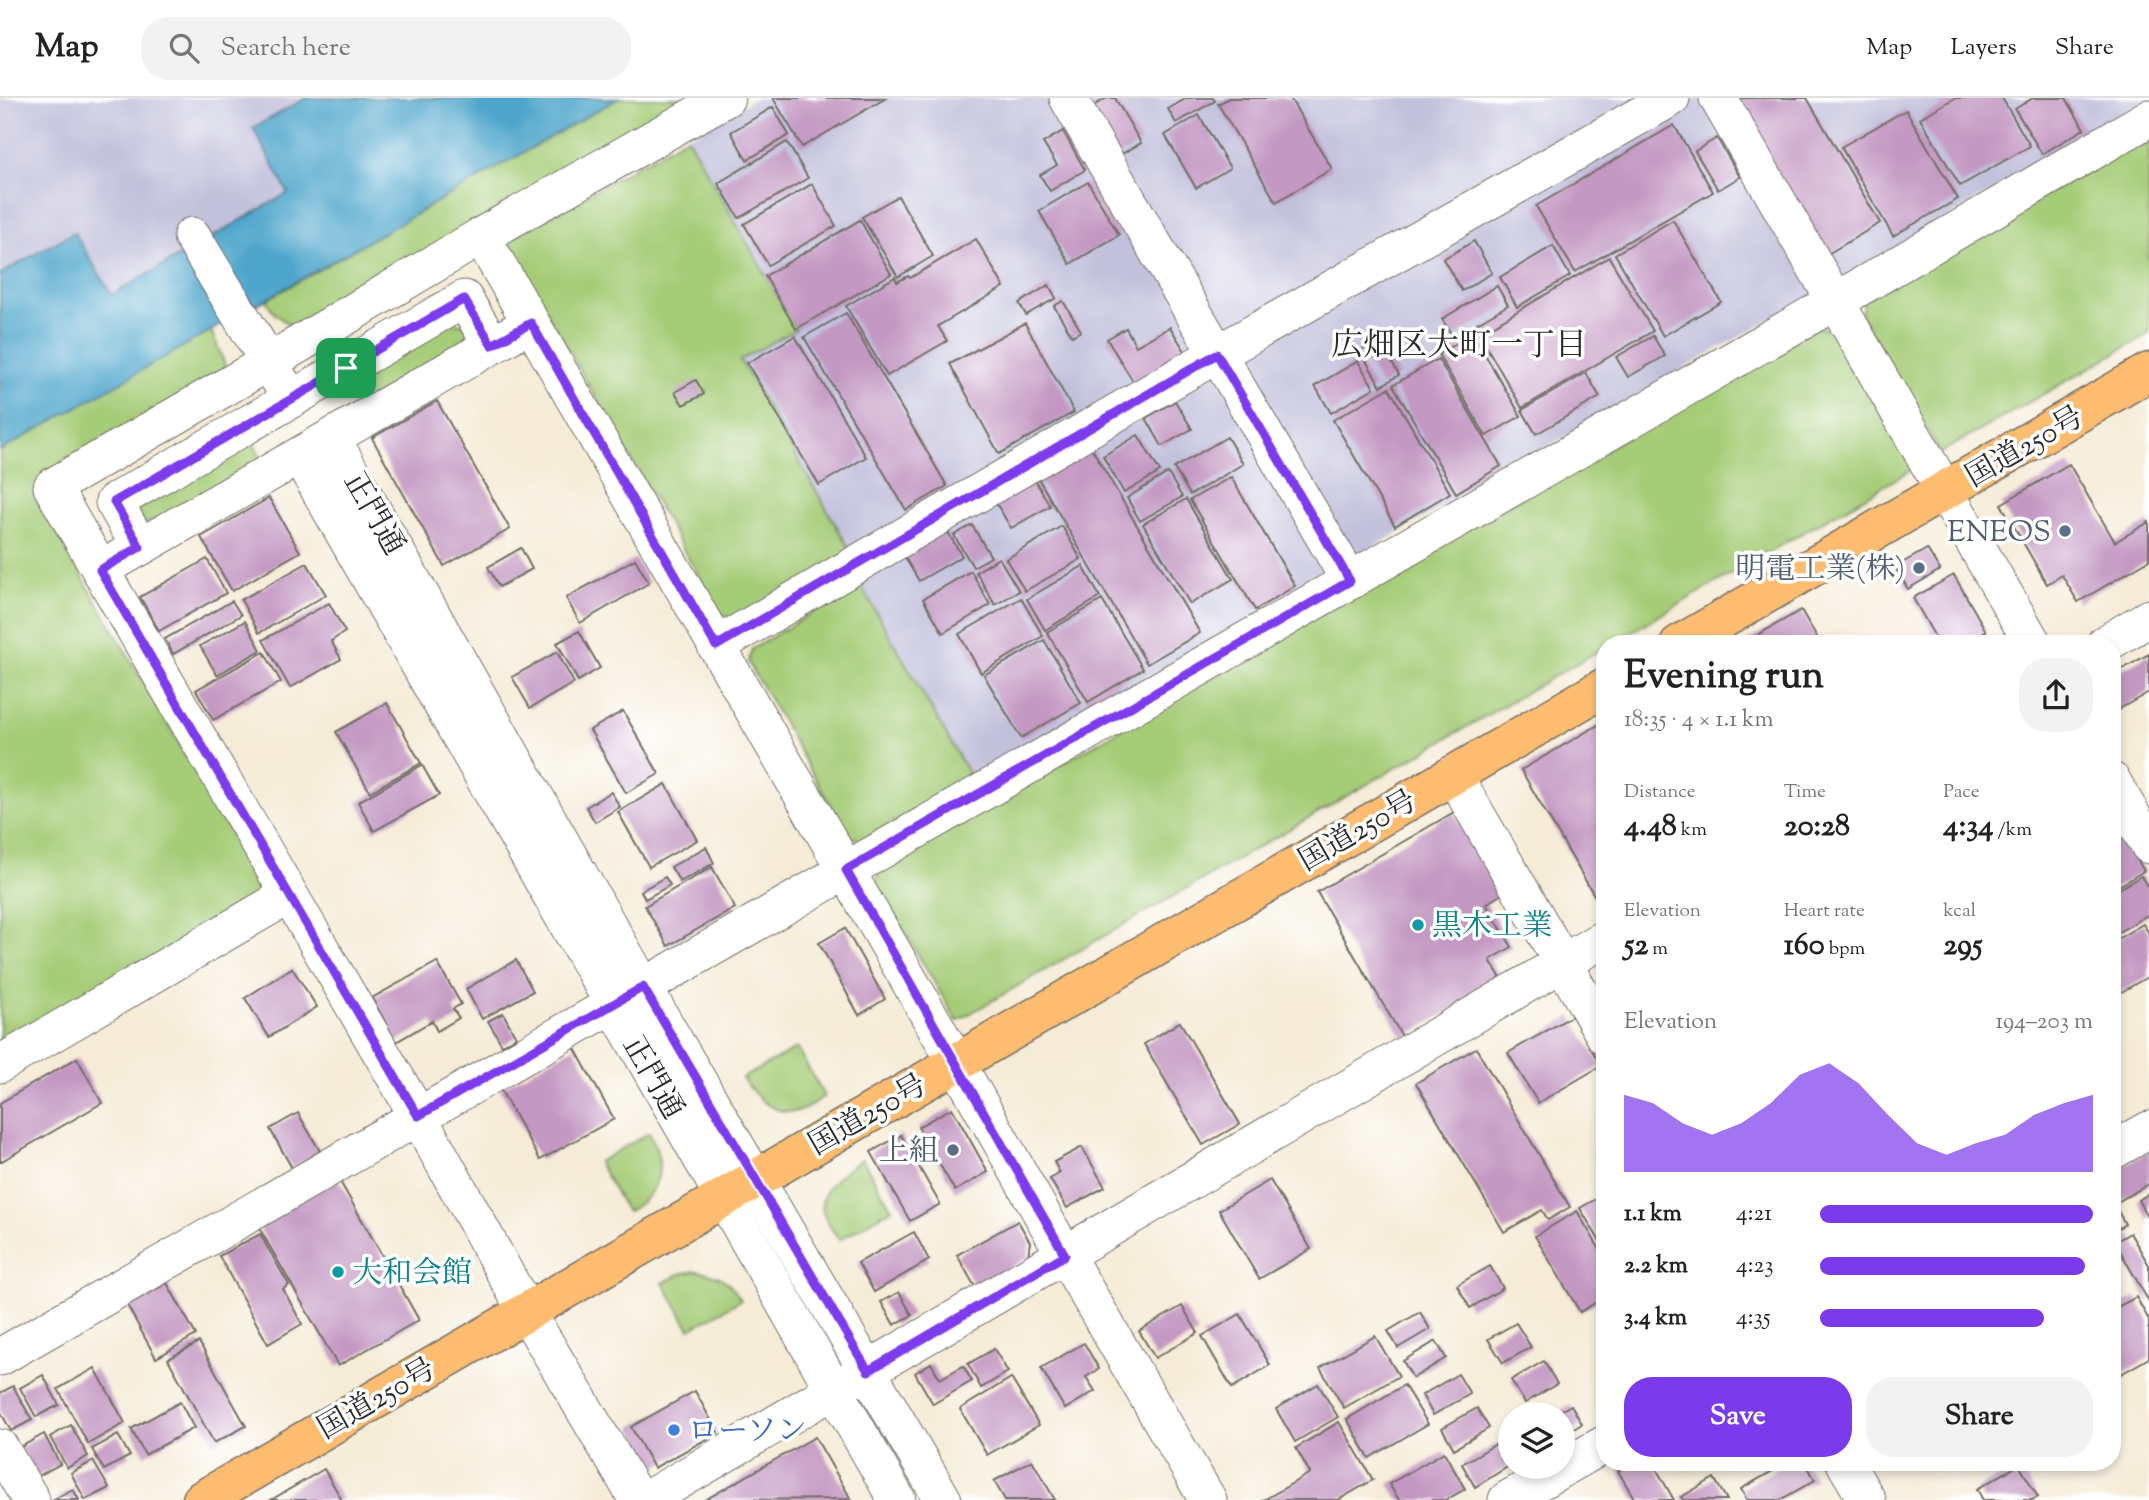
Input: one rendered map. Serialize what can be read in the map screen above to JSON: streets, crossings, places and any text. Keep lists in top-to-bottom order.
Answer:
{
  "streets": {
    "highway": ["国道250号"],
    "street": ["正門通"]
  },
  "crossings": [
    ["国道250号", "正門通"]
  ],
  "districts": ["広畑区大町一丁目"],
  "places": [
    "ENEOS",
    "明電工業(株)",
    "黒木工業",
    "上組",
    "大和会館",
    "ローソン"
  ],
  "page": {
    "header": "Map",
    "search": "Search here",
    "nav": ["Map", "Layers", "Share"],
    "heading": ["Evening run", "18:35 · 4 × 1.1 km"],
    "stats": [
      ["Distance", "4.48 km"],
      ["Time", "20:28"],
      ["Pace", "4:34 /km"],
      ["Elevation", "52 m"],
      ["Heart rate", "160 bpm"],
      ["kcal", "295"]
    ],
    "chart": ["Elevation", "194–203 m"],
    "list": [
      {
        "name": "1.1 km",
        "note": "4:21"
      },
      {
        "name": "2.2 km",
        "note": "4:23"
      },
      {
        "name": "3.4 km",
        "note": "4:35"
      }
    ],
    "buttons": ["Save", "Share"]
  }
}
